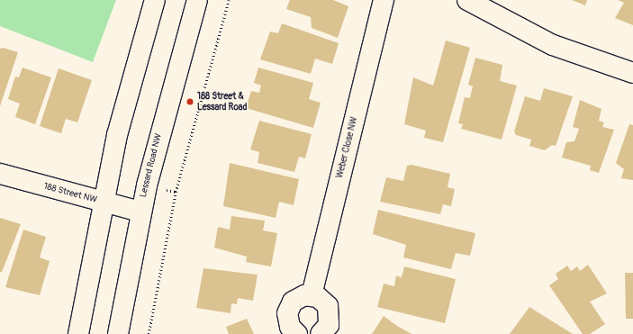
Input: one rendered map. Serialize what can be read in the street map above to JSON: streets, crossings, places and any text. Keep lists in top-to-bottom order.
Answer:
{
  "streets": {
    "street": ["Weber Close NW", "Lessard Road NW", "188 Street NW"]
  },
  "crossings": [
    ["Lessard Road NW", "188 Street NW"]
  ],
  "places": ["188 Street & Lessard Road"]
}
